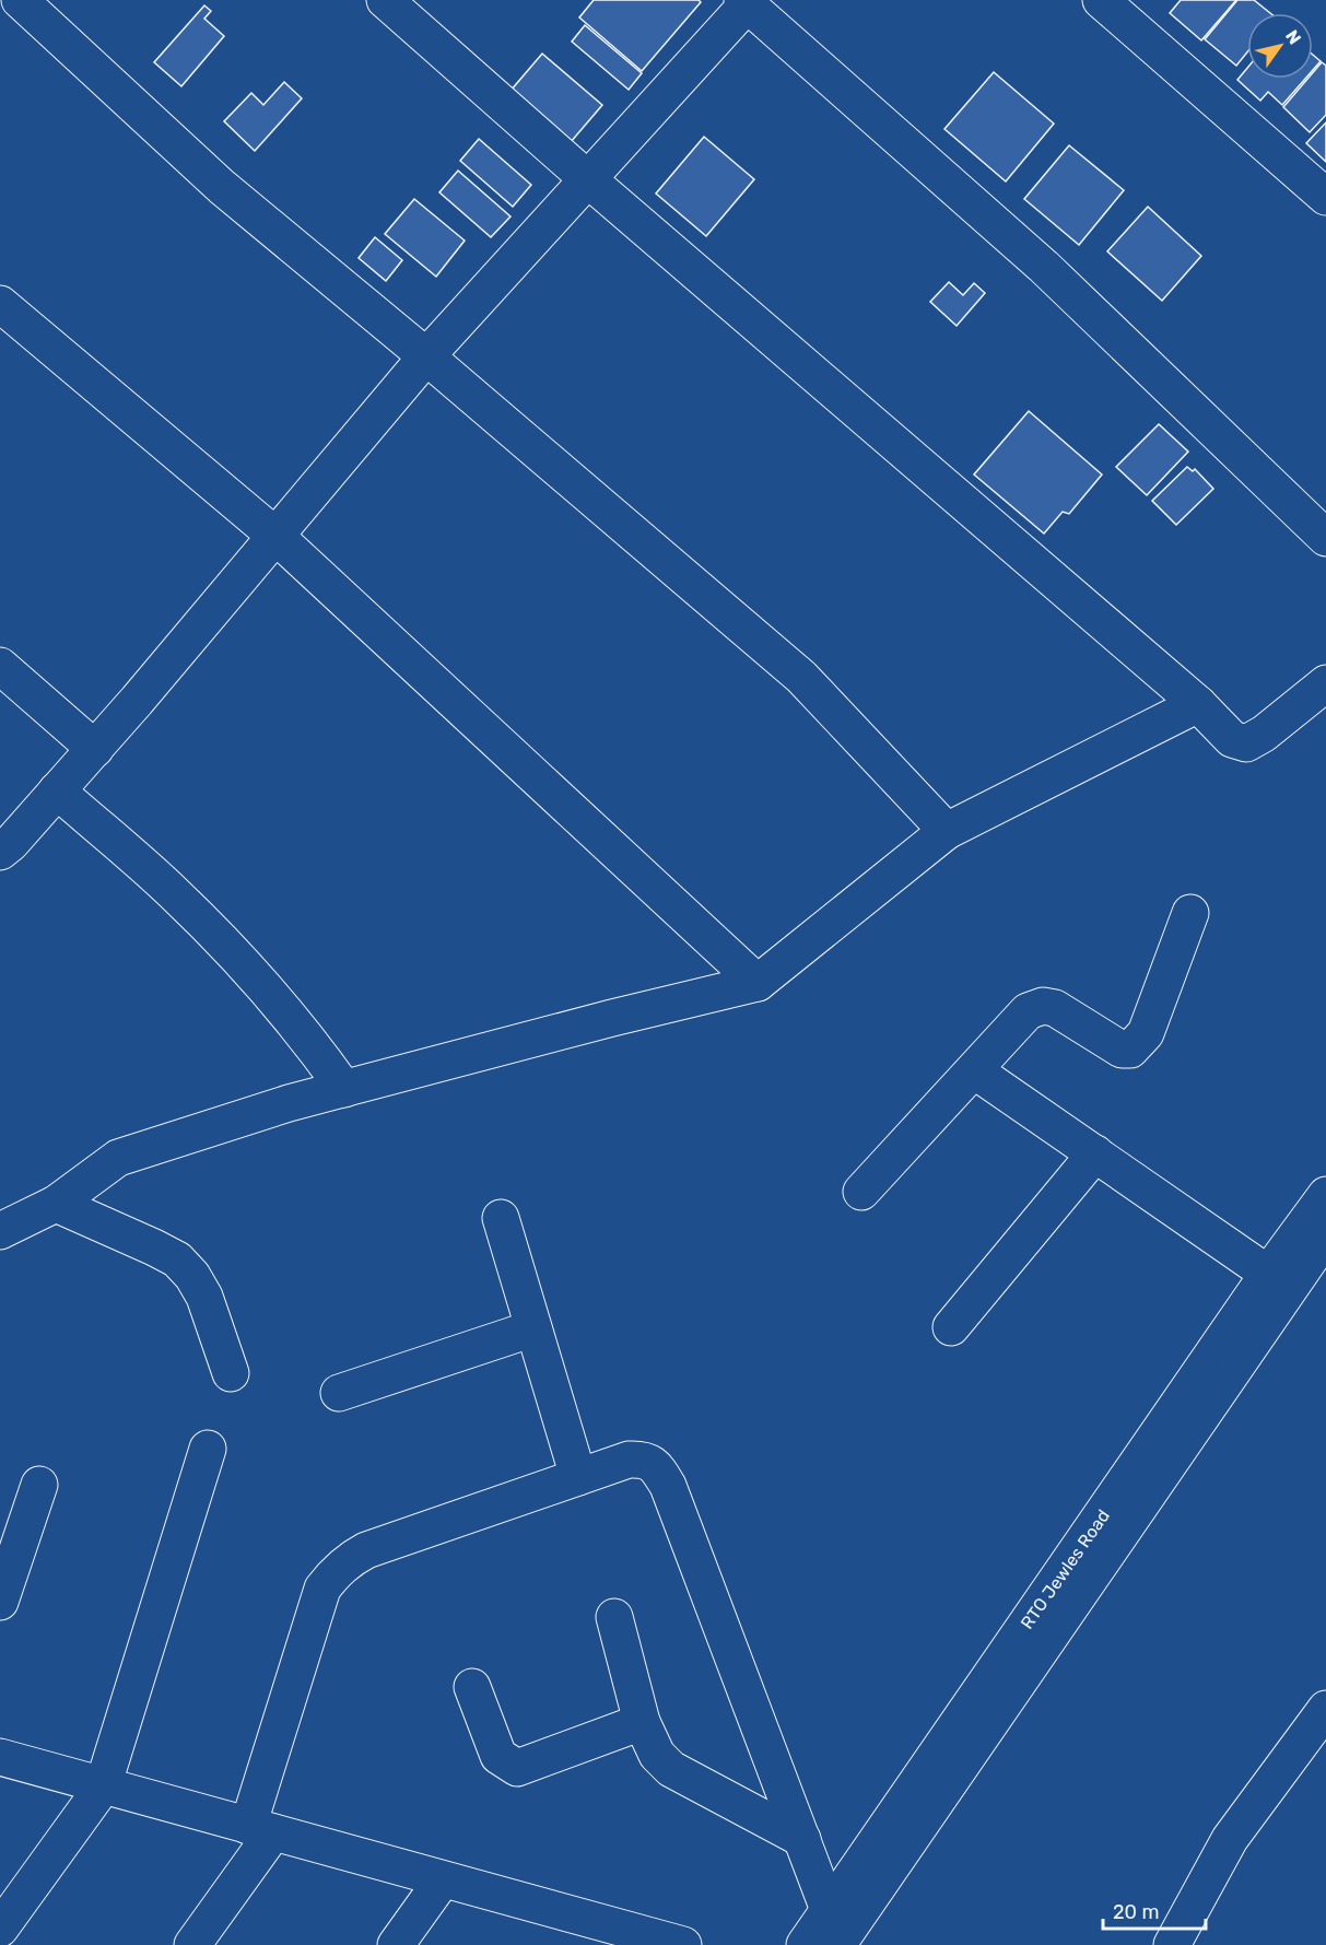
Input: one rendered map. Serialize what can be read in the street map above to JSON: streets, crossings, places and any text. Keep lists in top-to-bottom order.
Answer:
{
  "streets": {
    "main road": ["RTO Jewles Road"]
  },
  "scale_bar": "20 m",
  "north": "top right"
}
